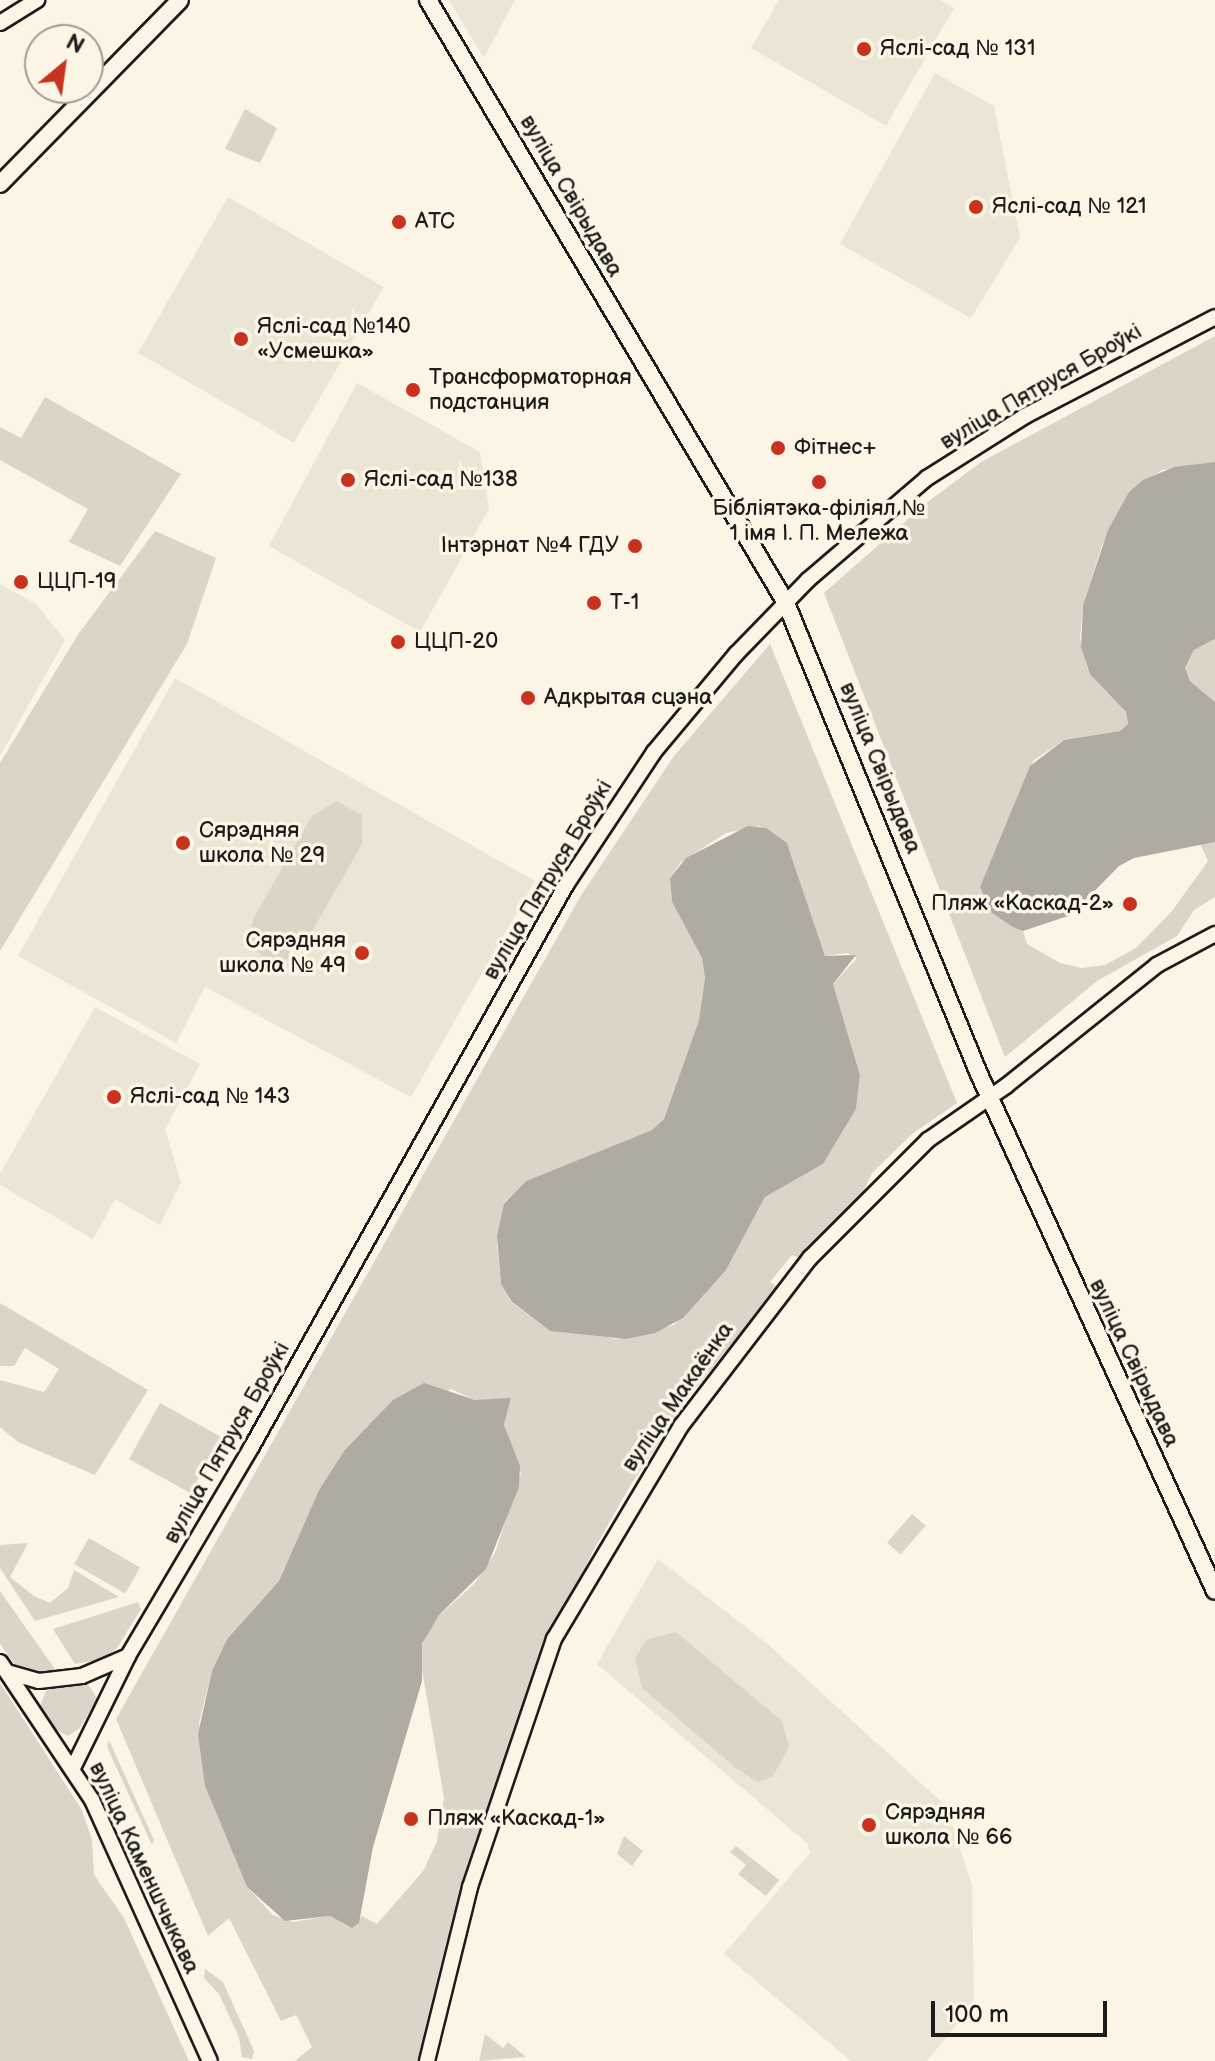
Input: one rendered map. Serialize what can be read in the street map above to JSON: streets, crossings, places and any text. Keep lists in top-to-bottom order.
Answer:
{
  "streets": {
    "main road": ["вуліца Свірыдава"],
    "street": ["вуліца Пятруся Броўкі", "вуліца Макаёнка", "вуліца Каменшчыкава"]
  },
  "crossings": [
    ["вуліца Свірыдава", "вуліца Пятруся Броўкі"],
    ["вуліца Свірыдава", "вуліца Макаёнка"],
    ["вуліца Пятруся Броўкі", "вуліца Каменшчыкава"]
  ],
  "places": [
    "Яслі-сад № 131",
    "Яслі-сад № 121",
    "АТС",
    "Яслі-сад №140 «Усмешка»",
    "Трансформаторная подстанция",
    "Фітнес+",
    "Яслі-сад №138",
    "Бібліятэка-філіял № 1 імя І. П. Мележа",
    "Інтэрнат №4 ГДУ",
    "ЦЦП-19",
    "Т-1",
    "ЦЦП-20",
    "Адкрытая сцэна",
    "Сярэдняя школа № 29",
    "Пляж «Каскад-2»",
    "Сярэдняя школа № 49",
    "Яслі-сад № 143",
    "Пляж «Каскад-1»",
    "Сярэдняя школа № 66"
  ],
  "scale_bar": "100 m",
  "north": "top right"
}
